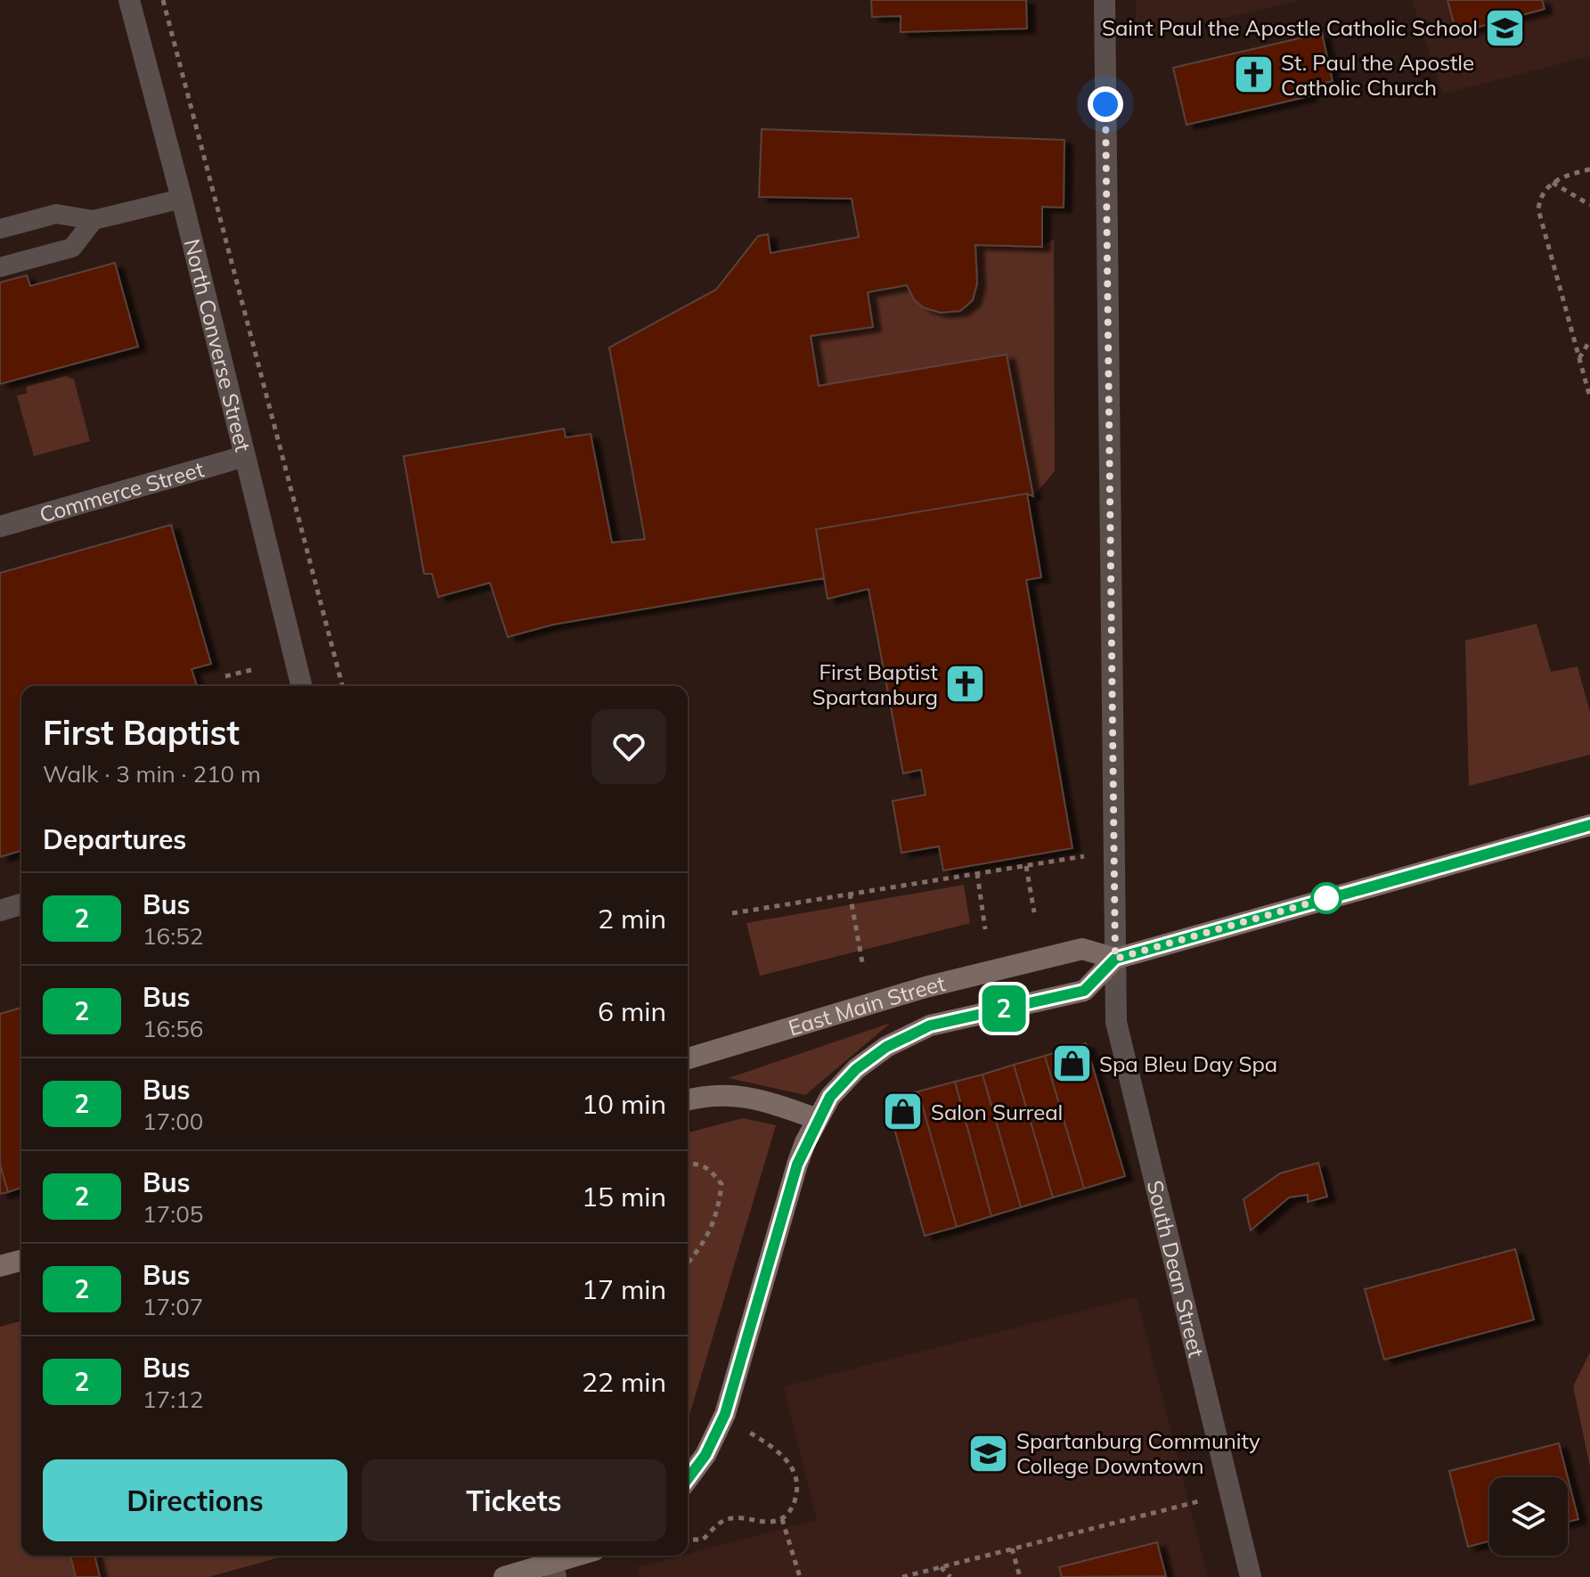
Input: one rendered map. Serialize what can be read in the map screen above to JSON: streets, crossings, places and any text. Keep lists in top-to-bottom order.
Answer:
{
  "streets": {
    "street": [
      "North Converse Street",
      "Commerce Street",
      "East Main Street",
      "South Dean Street"
    ]
  },
  "crossings": [
    ["North Converse Street", "Commerce Street"],
    ["East Main Street", "South Dean Street"]
  ],
  "places": {
    "school or university": ["Saint Paul the Apostle Catholic School", "Spartanburg Community College Downtown"],
    "church": ["St. Paul the Apostle Catholic Church", "First Baptist Spartanburg"],
    "shop": ["Spa Bleu Day Spa", "Salon Surreal"]
  },
  "lines": ["bus line 2"],
  "page": {
    "on_map": "2",
    "heading": [
      ["First Baptist", "Walk · 3 min · 210 m"],
      "Departures"
    ],
    "list": [
      {
        "mark": "2",
        "name": "Bus",
        "note": "16:52",
        "value": "2 min"
      },
      {
        "mark": "2",
        "name": "Bus",
        "note": "16:56",
        "value": "6 min"
      },
      {
        "mark": "2",
        "name": "Bus",
        "note": "17:00",
        "value": "10 min"
      },
      {
        "mark": "2",
        "name": "Bus",
        "note": "17:05",
        "value": "15 min"
      },
      {
        "mark": "2",
        "name": "Bus",
        "note": "17:07",
        "value": "17 min"
      },
      {
        "mark": "2",
        "name": "Bus",
        "note": "17:12",
        "value": "22 min"
      }
    ],
    "buttons": ["Directions", "Tickets"]
  }
}
